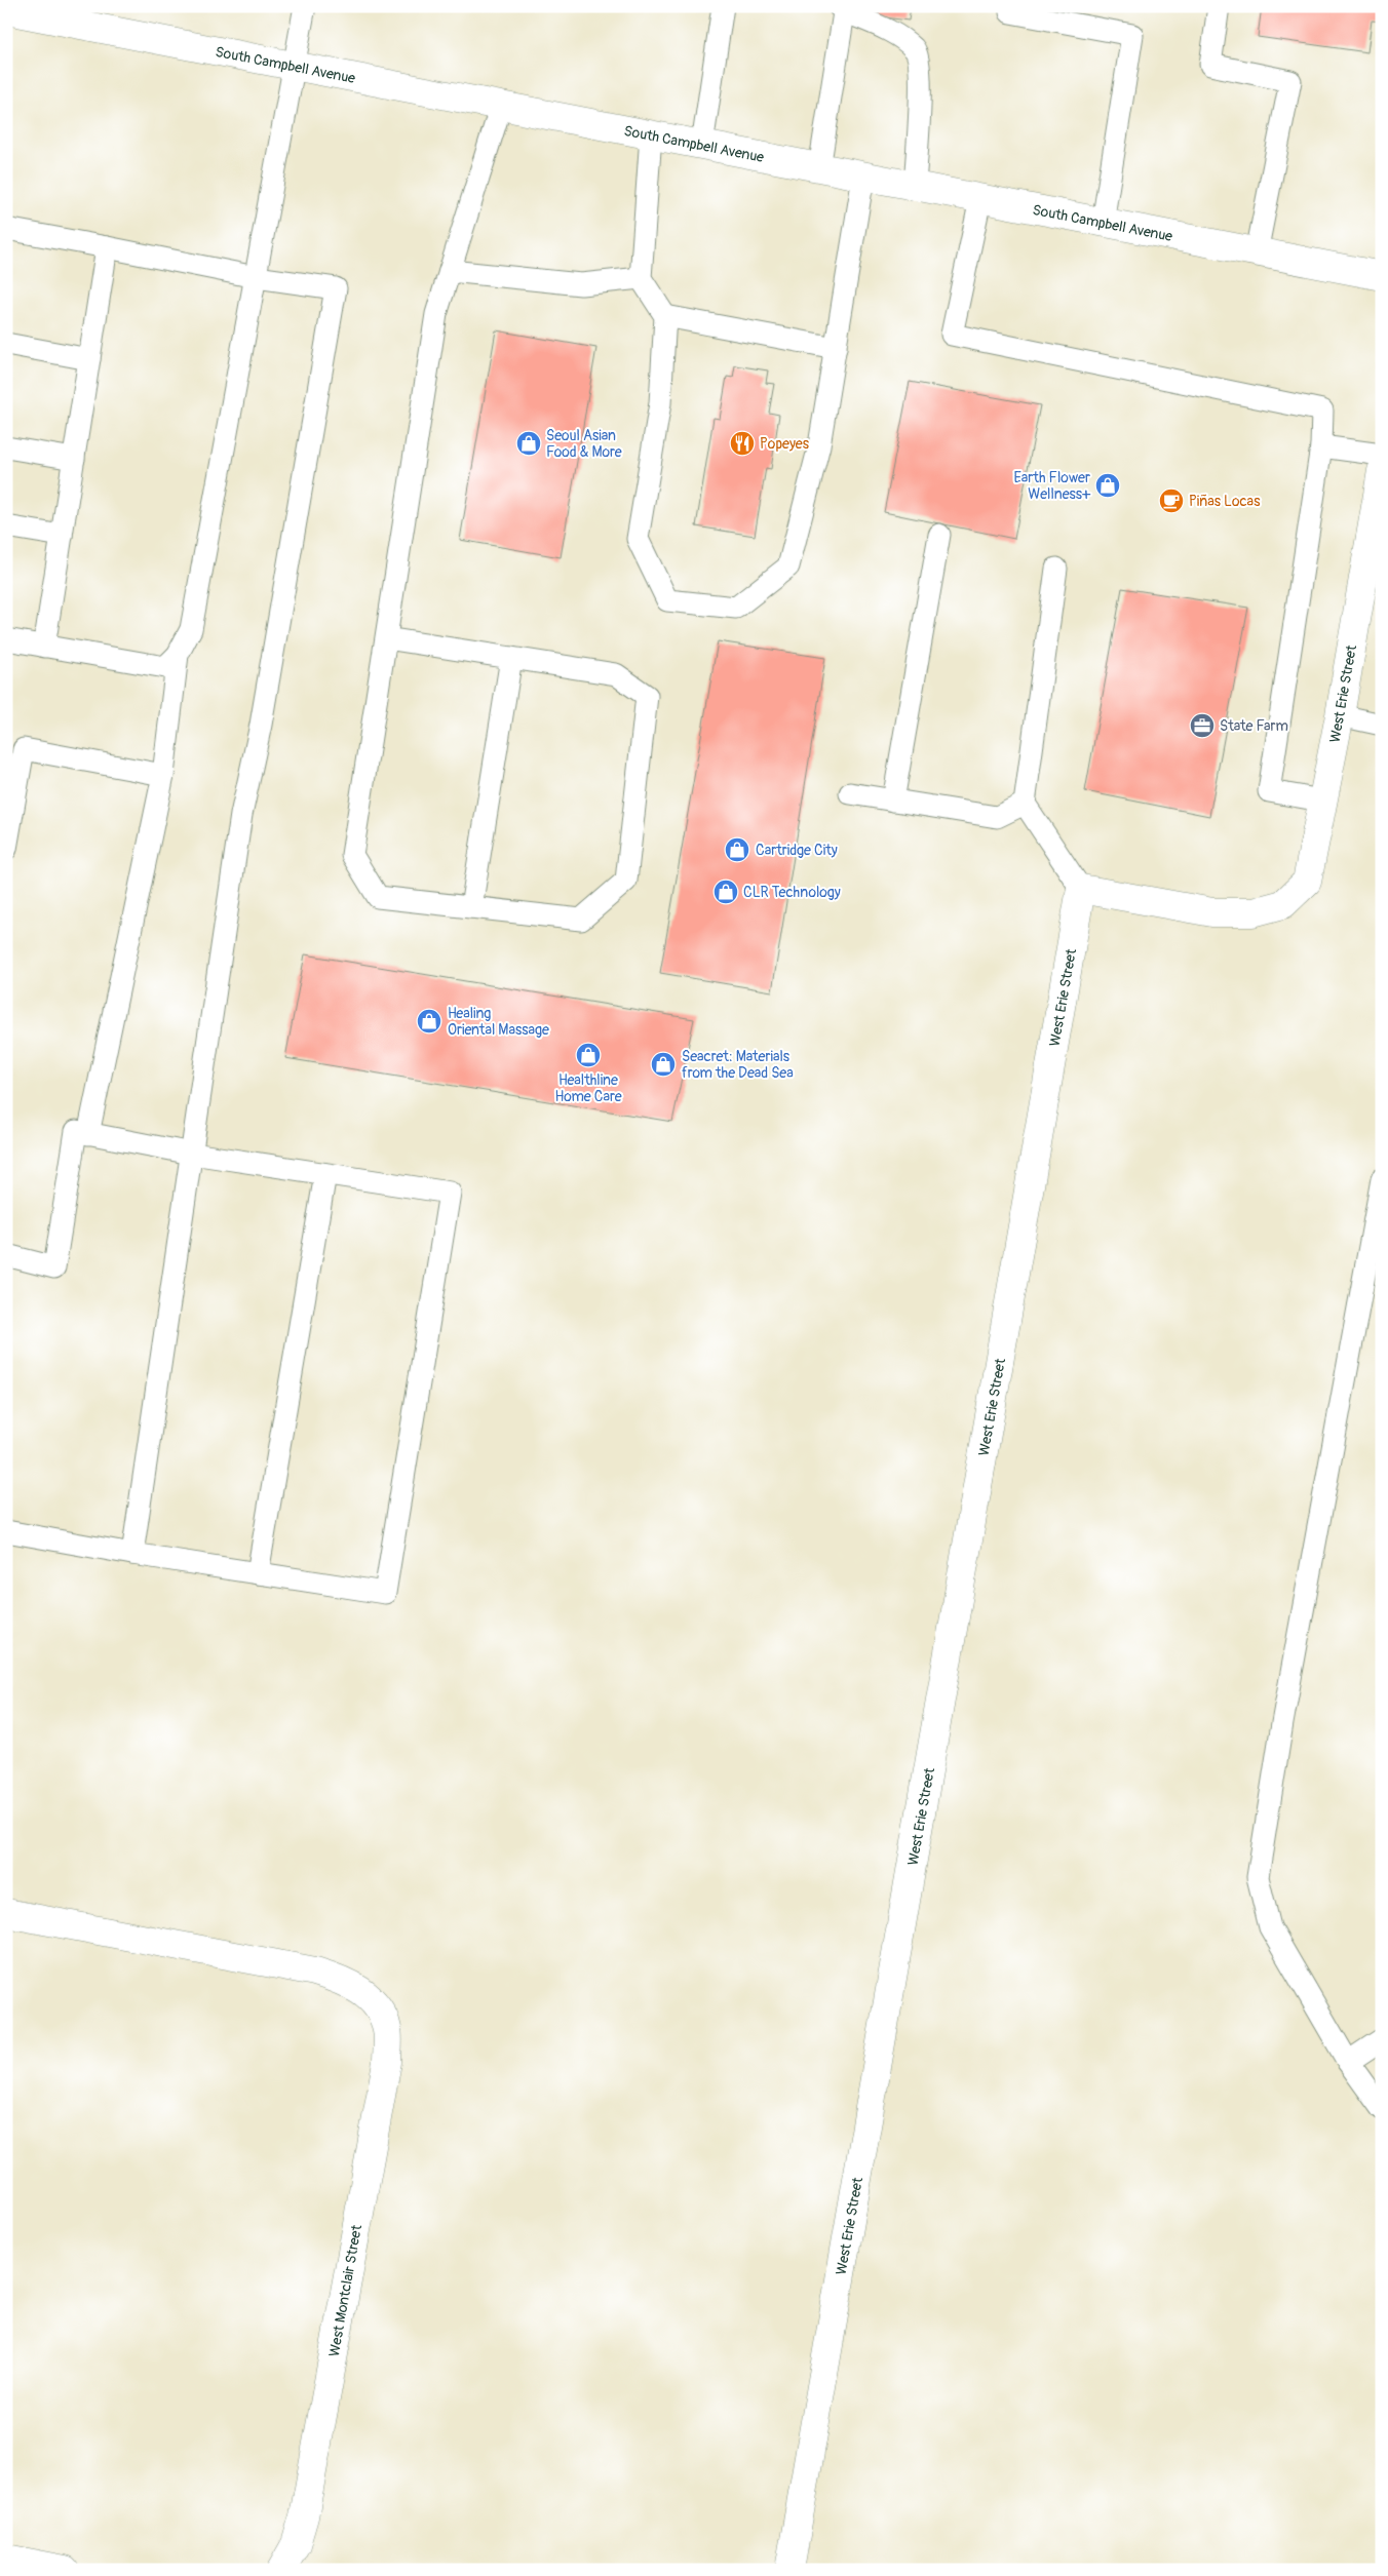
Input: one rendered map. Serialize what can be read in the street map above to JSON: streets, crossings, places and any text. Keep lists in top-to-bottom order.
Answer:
{
  "streets": {
    "street": ["South Campbell Avenue", "West Erie Street", "West Montclair Street"]
  },
  "places": {
    "shop": [
      "Seoul Asian Food & More",
      "Earth Flower Wellness+",
      "Cartridge City",
      "CLR Technology",
      "Healing Oriental Massage",
      "Healthline Home Care",
      "Seacret: Materials from the Dead Sea"
    ],
    "restaurant": ["Popeyes"],
    "cafe": ["Piñas Locas"],
    "office": ["State Farm"]
  }
}
